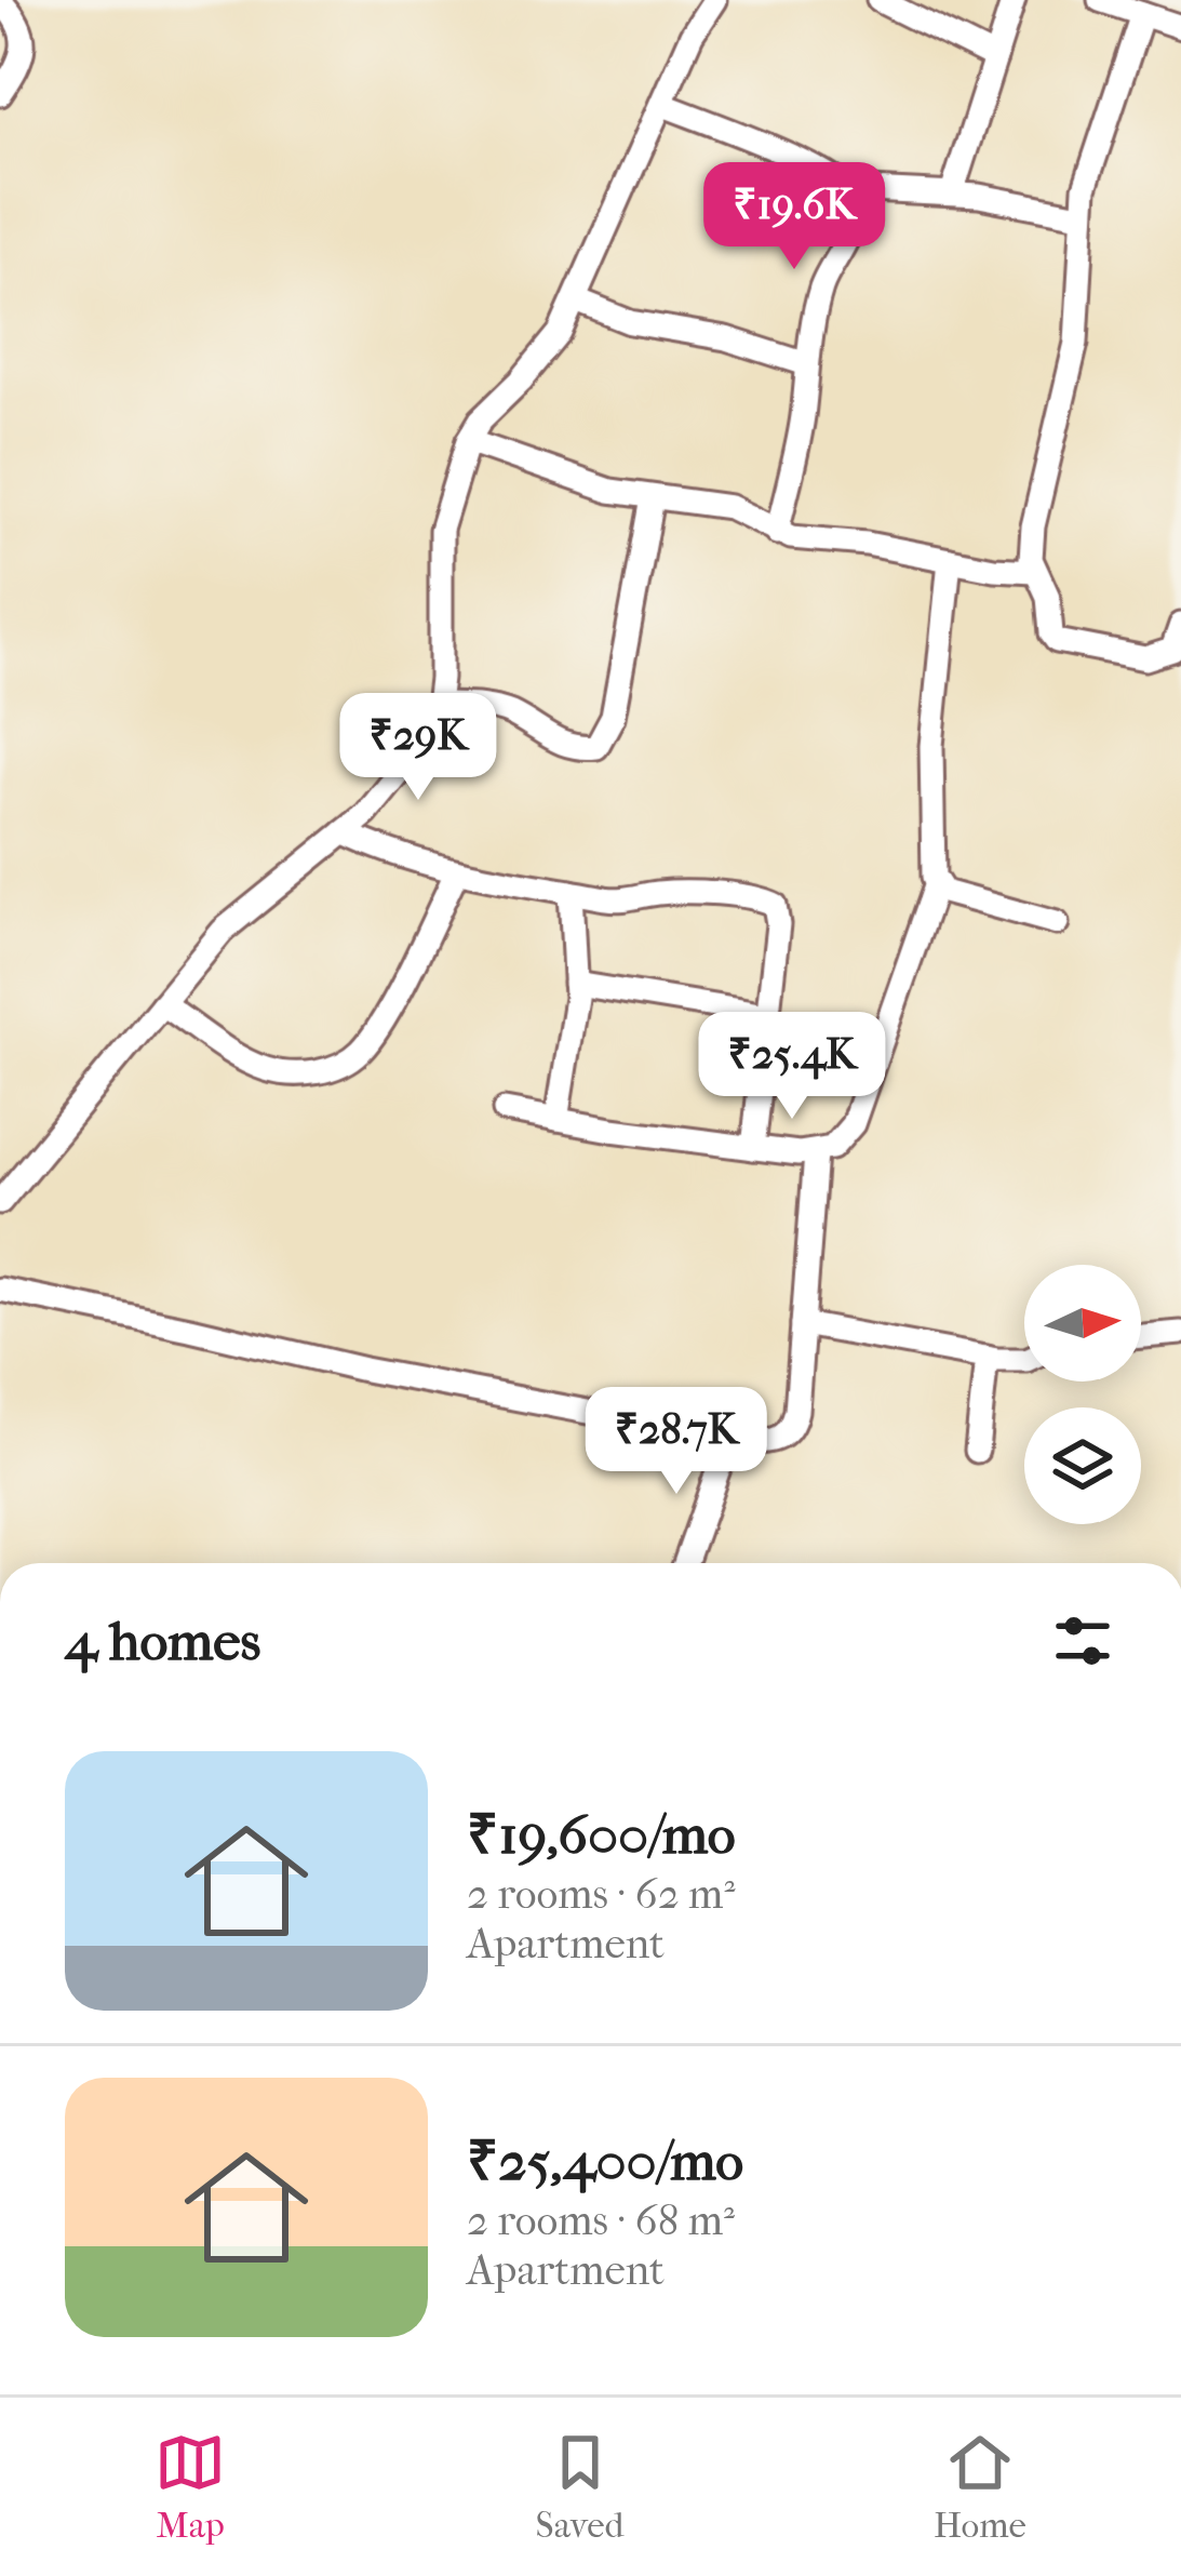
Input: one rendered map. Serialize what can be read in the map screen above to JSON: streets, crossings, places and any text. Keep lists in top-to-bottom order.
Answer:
{
  "north": "right",
  "page": {
    "price": [
      "₹19.6K",
      "₹29K",
      "₹25.4K",
      "₹28.7K"
    ],
    "heading": "4 homes",
    "list": [
      {
        "name": "₹19,600/mo",
        "note": "2 rooms · 62 m² · Apartment"
      },
      {
        "name": "₹25,400/mo",
        "note": "2 rooms · 68 m² · Apartment"
      }
    ],
    "tabs": ["Map", "Saved", "Home"]
  }
}
